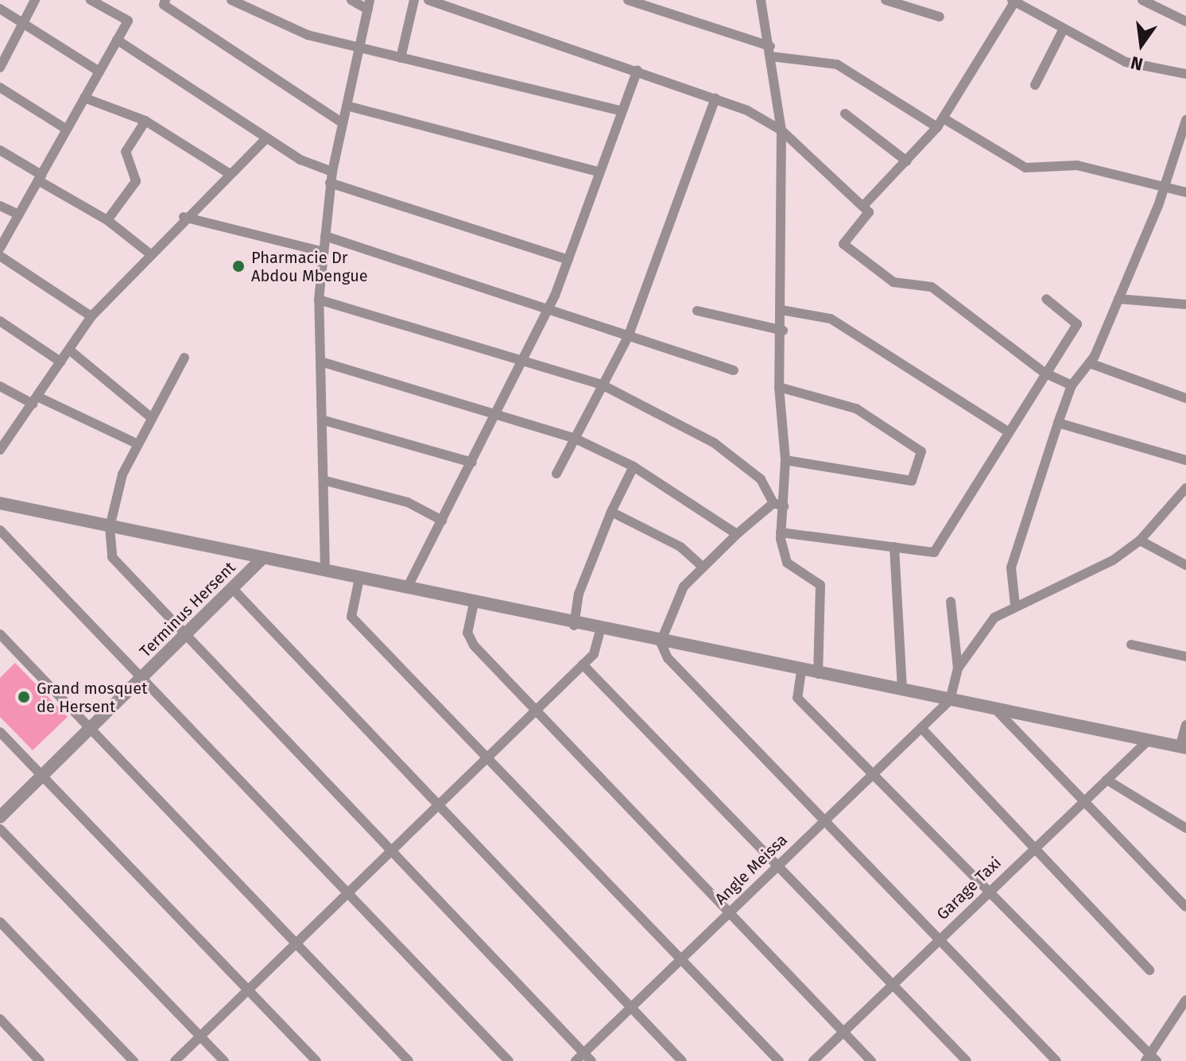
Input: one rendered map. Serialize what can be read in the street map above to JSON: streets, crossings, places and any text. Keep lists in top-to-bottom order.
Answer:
{
  "streets": {
    "street": ["Terminus Hersent", "Angle Meissa", "Garage Taxi"]
  },
  "places": ["Pharmacie Dr Abdou Mbengue", "Grand mosquet de Hersent"],
  "north": "bottom"
}
